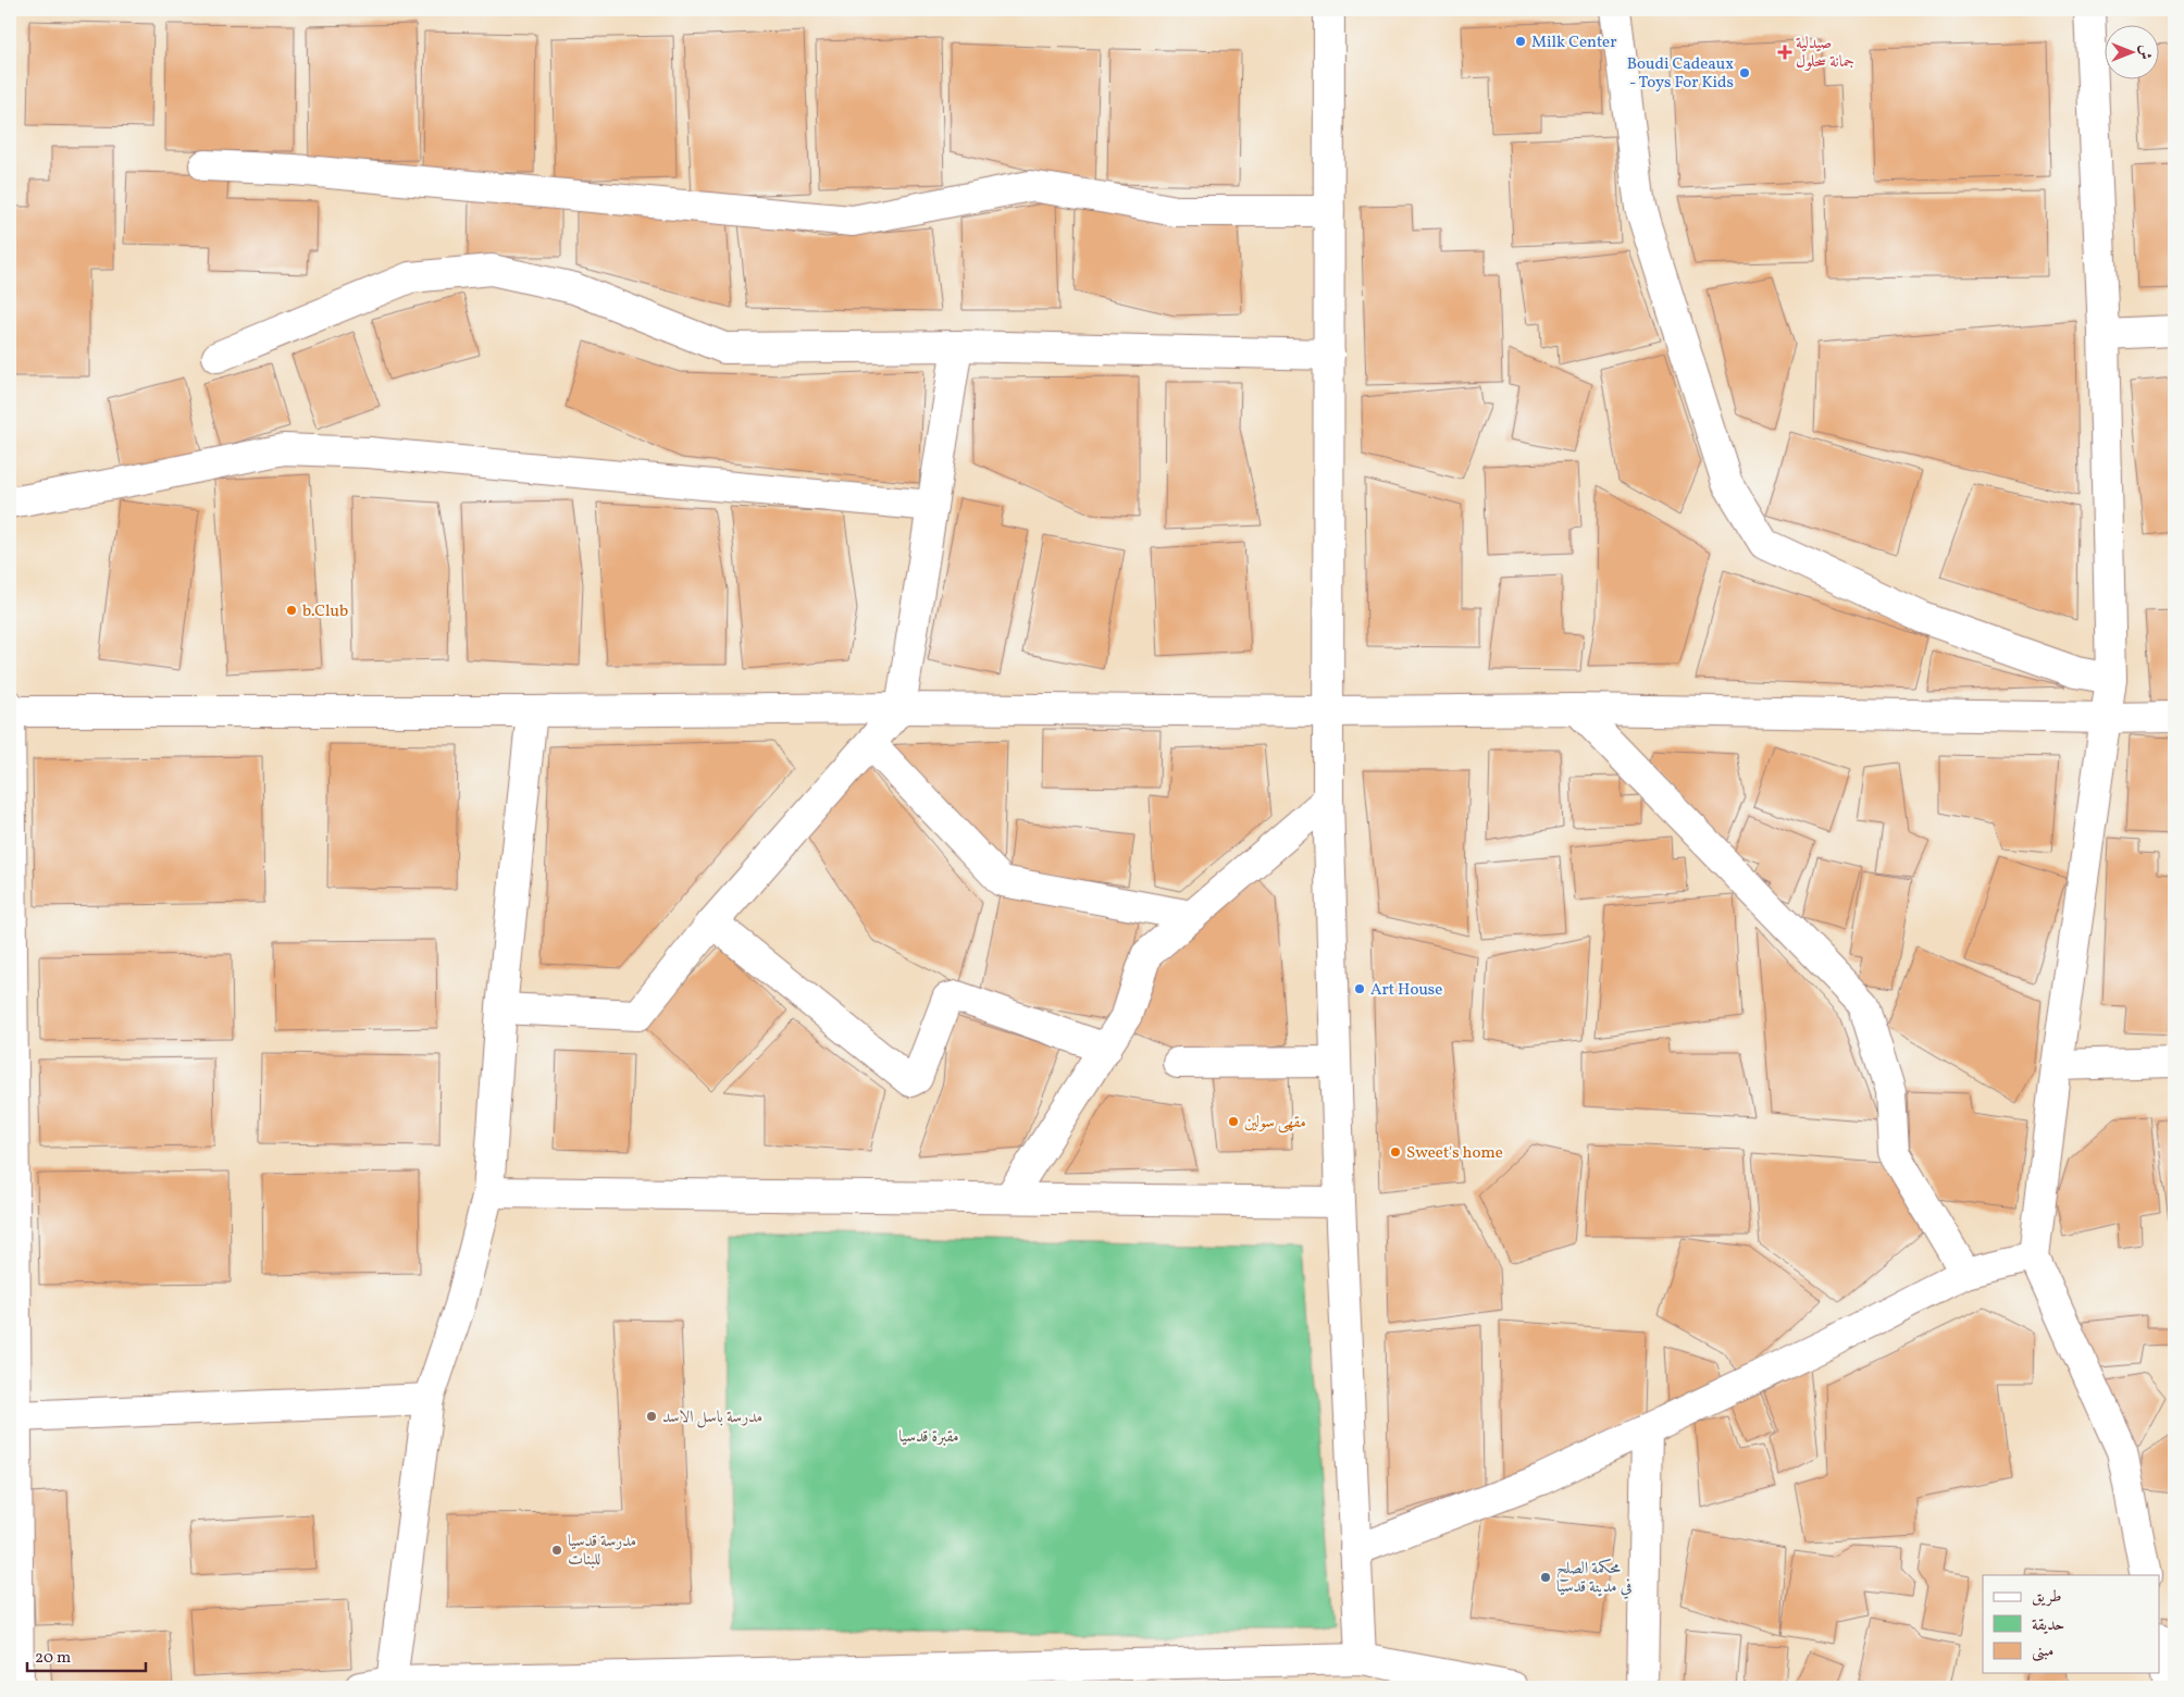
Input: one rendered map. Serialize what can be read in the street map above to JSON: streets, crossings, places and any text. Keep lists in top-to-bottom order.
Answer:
{
  "parks": ["مقبرة قدسيا"],
  "places": {
    "other": [
      "Milk Center",
      "Boudi Cadeaux - Toys For Kids",
      "b.Club",
      "Art House",
      "مقهى سولين",
      "Sweet's home",
      "مدرسة باسل الاسد",
      "مدرسة قدسيا للبنات",
      "محكمة الصلح في مدينة قدسيا"
    ],
    "health": ["صيدلية جمانة سحلول"]
  },
  "legend": ["طريق", "حديقة", "مبنى"],
  "scale_bar": "20 m",
  "north": "right"
}
